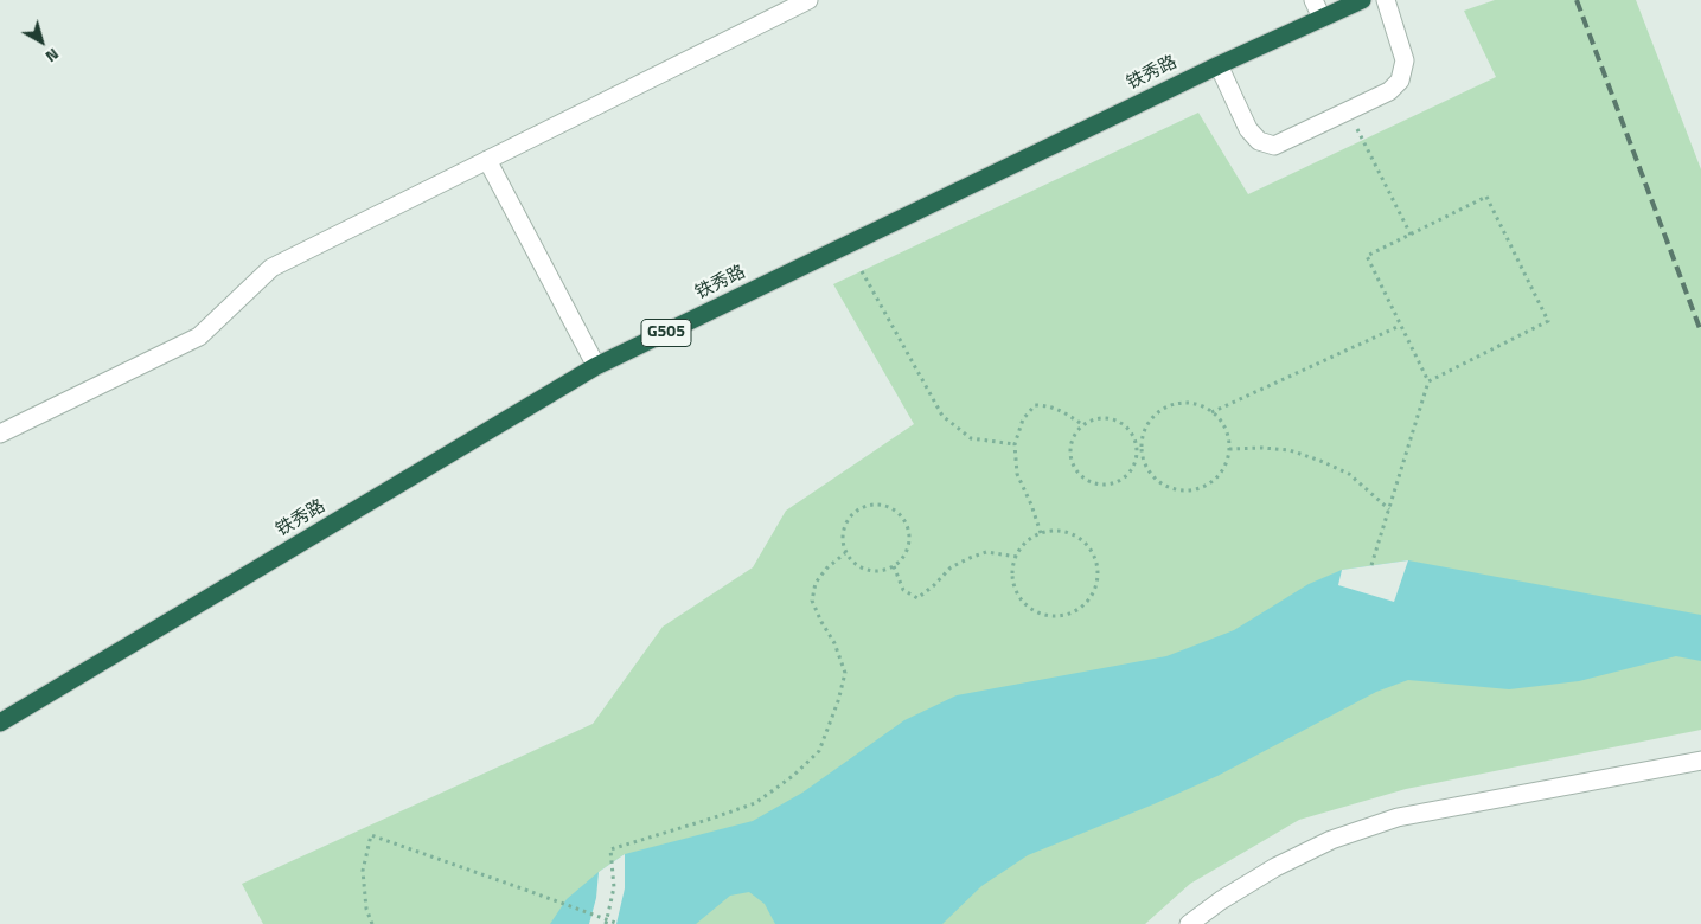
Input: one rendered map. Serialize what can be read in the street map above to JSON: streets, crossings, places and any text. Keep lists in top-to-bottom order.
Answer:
{
  "streets": {
    "highway": ["铁秀路", "G505"]
  },
  "north": "bottom right"
}
